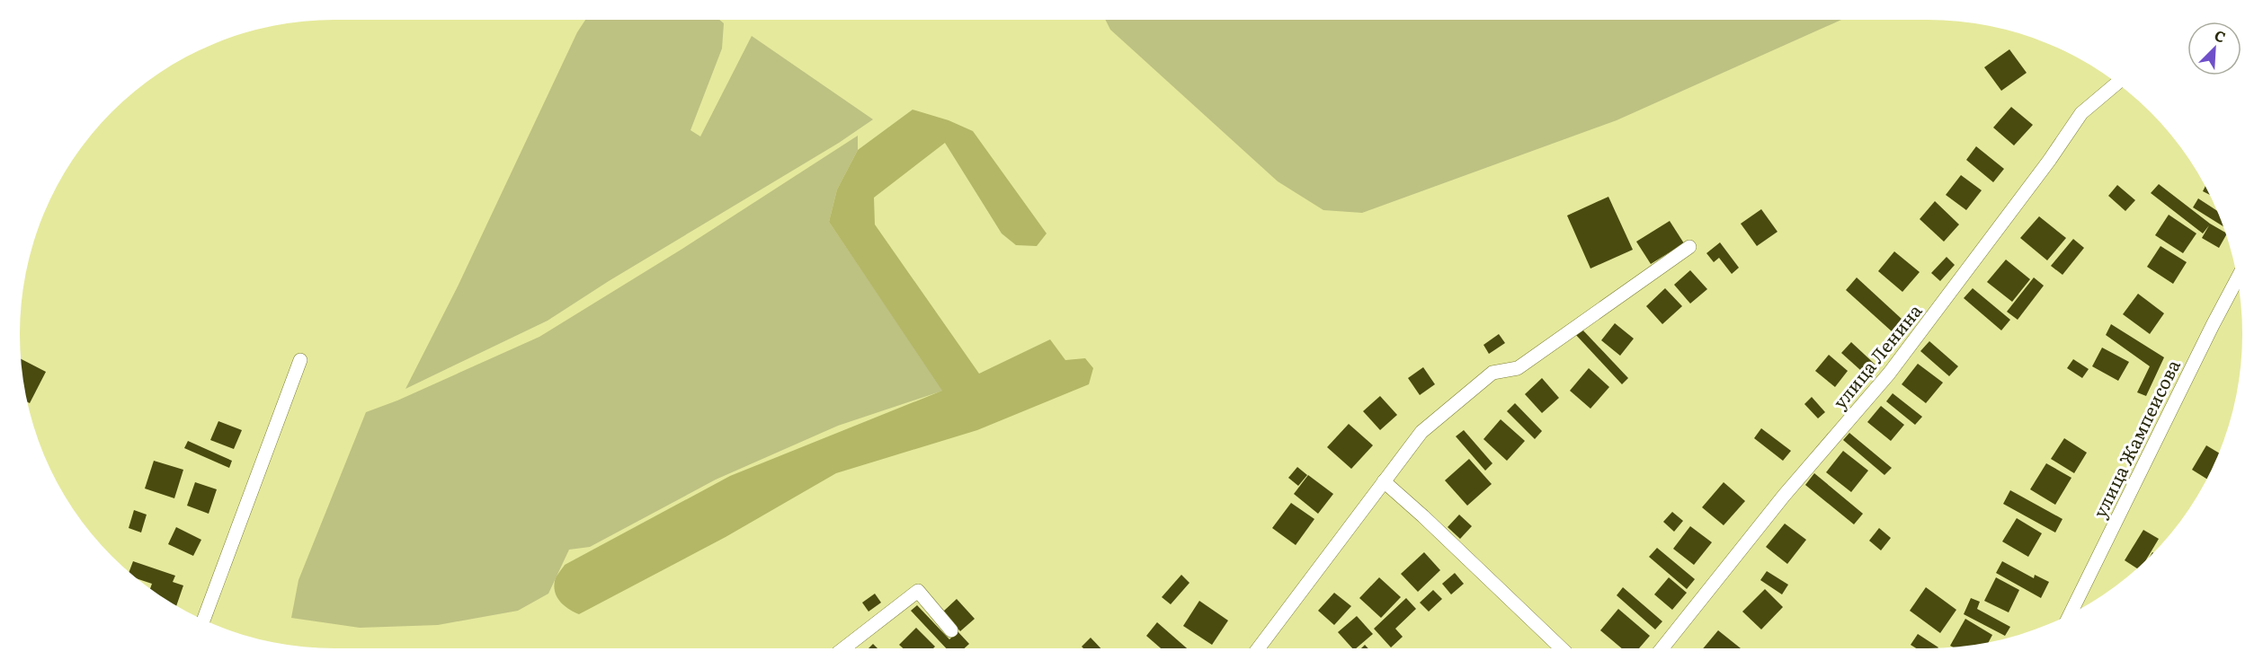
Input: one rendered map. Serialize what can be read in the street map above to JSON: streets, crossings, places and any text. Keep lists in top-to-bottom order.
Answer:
{
  "streets": {
    "street": ["улица Ленина", "улица Жампеисова"]
  },
  "north": "top right"
}
